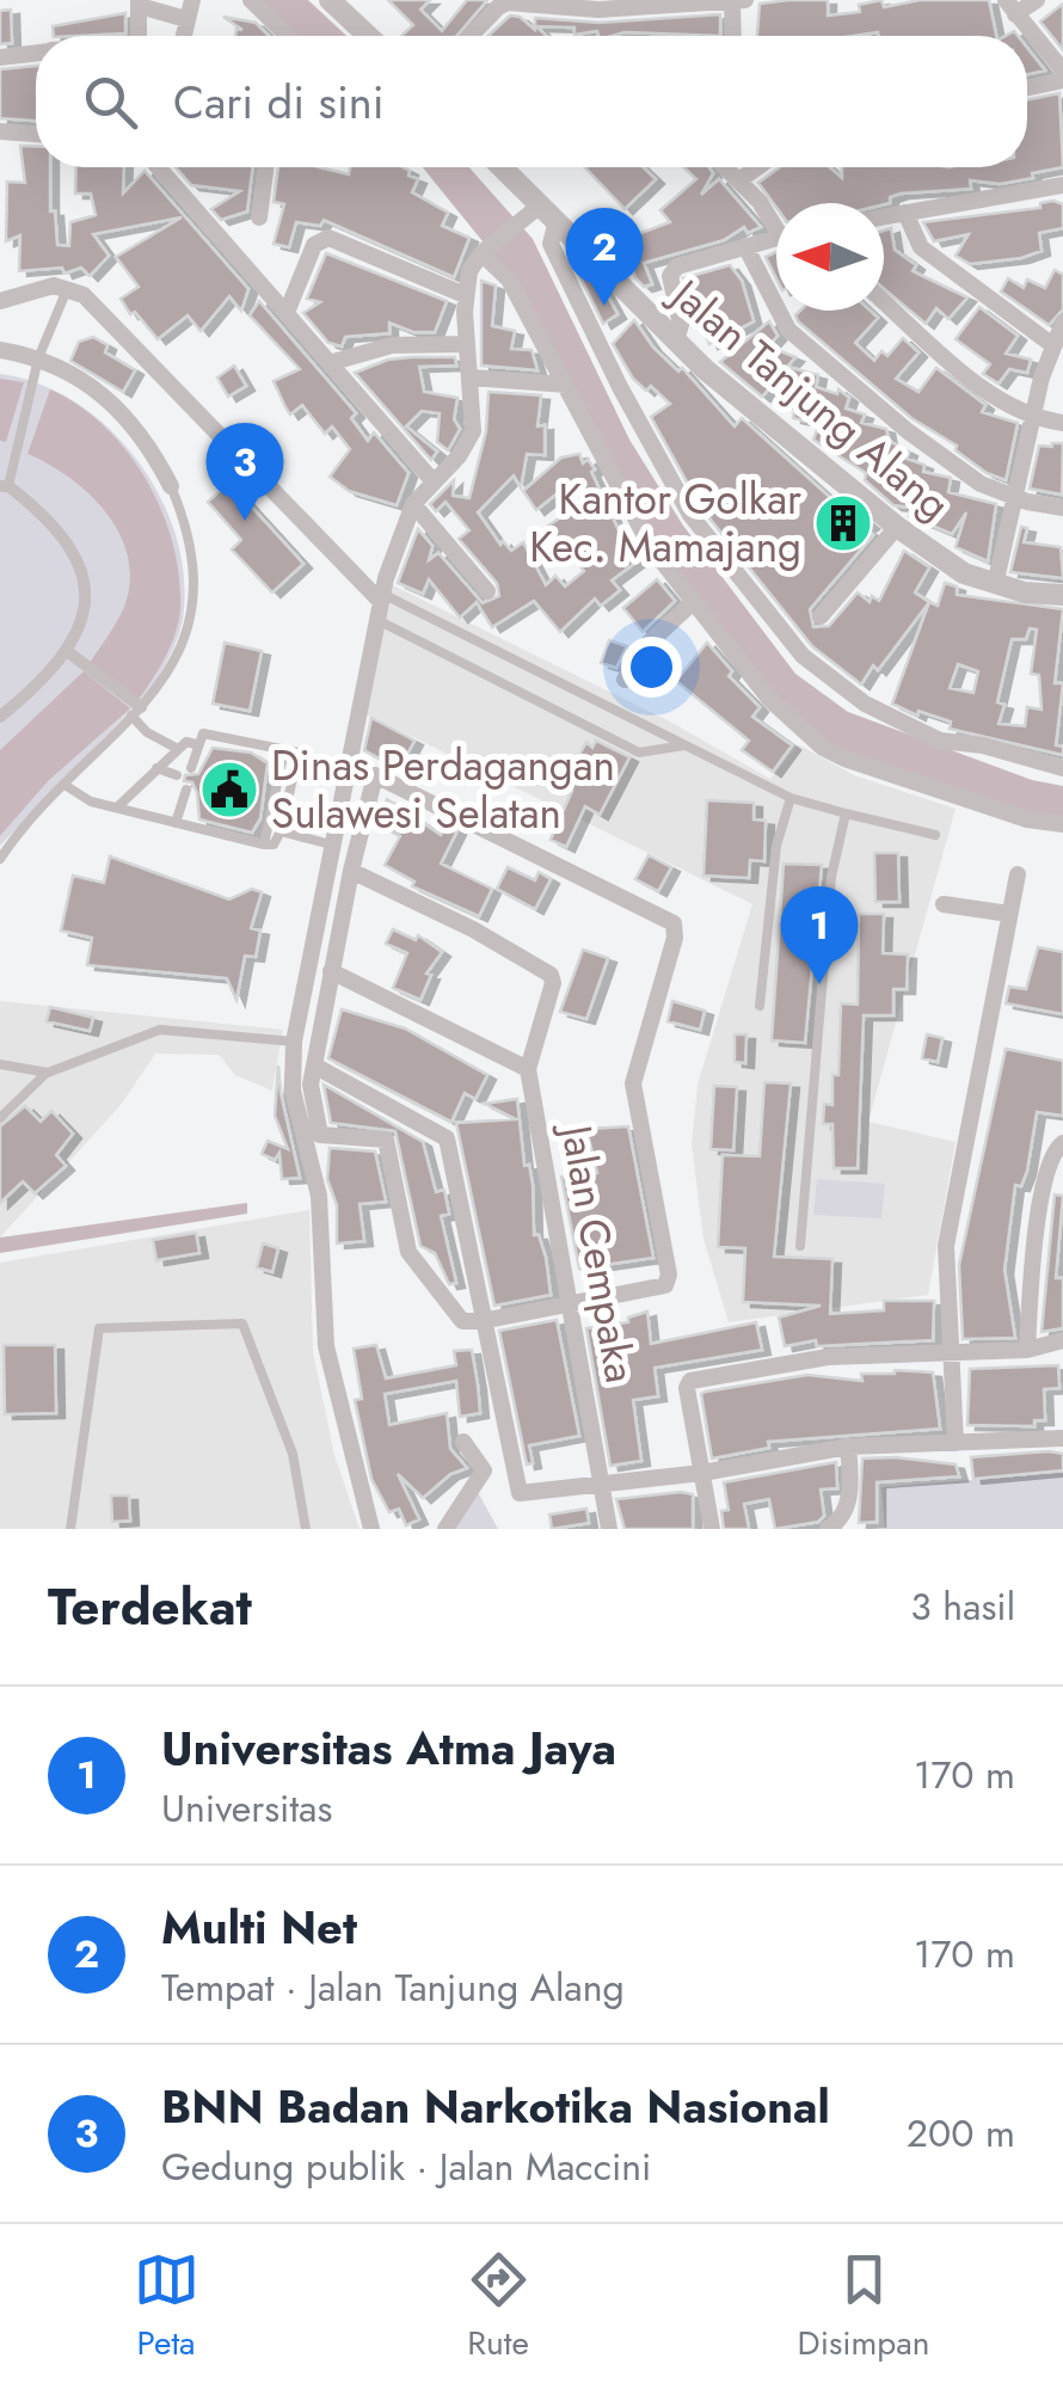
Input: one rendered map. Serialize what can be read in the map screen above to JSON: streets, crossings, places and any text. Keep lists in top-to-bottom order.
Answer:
{
  "streets": {
    "street": ["Jalan Tanjung Alang", "Jalan Cempaka"]
  },
  "places": {
    "building": ["Kantor Golkar Kec. Mamajang"],
    "public building": ["Dinas Perdagangan Sulawesi Selatan"]
  },
  "north": "left",
  "page": {
    "search": "Cari di sini",
    "pins": ["2", "3", "1"],
    "heading": ["Terdekat", "3 hasil"],
    "list": [
      {
        "mark": "1",
        "name": "Universitas Atma Jaya",
        "note": "Universitas",
        "value": "170 m"
      },
      {
        "mark": "2",
        "name": "Multi Net",
        "note": "Tempat · Jalan Tanjung Alang",
        "value": "170 m"
      },
      {
        "mark": "3",
        "name": "BNN Badan Narkotika Nasional",
        "note": "Gedung publik · Jalan Maccini",
        "value": "200 m"
      }
    ],
    "nav": ["Peta", "Rute", "Disimpan"]
  }
}
